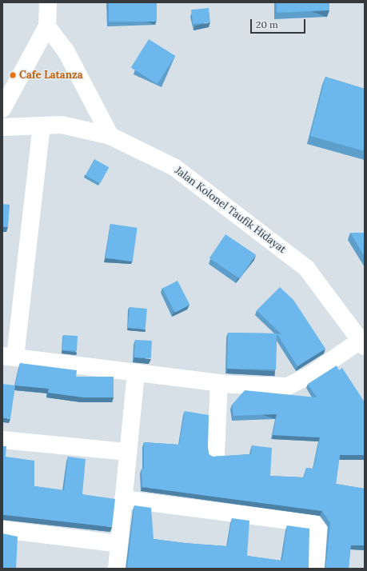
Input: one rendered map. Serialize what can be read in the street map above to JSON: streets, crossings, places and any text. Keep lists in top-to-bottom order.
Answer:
{
  "streets": {
    "street": ["Jalan Kolonel Taufik Hidayat"]
  },
  "places": ["Cafe Latanza"],
  "scale_bar": "20 m"
}
